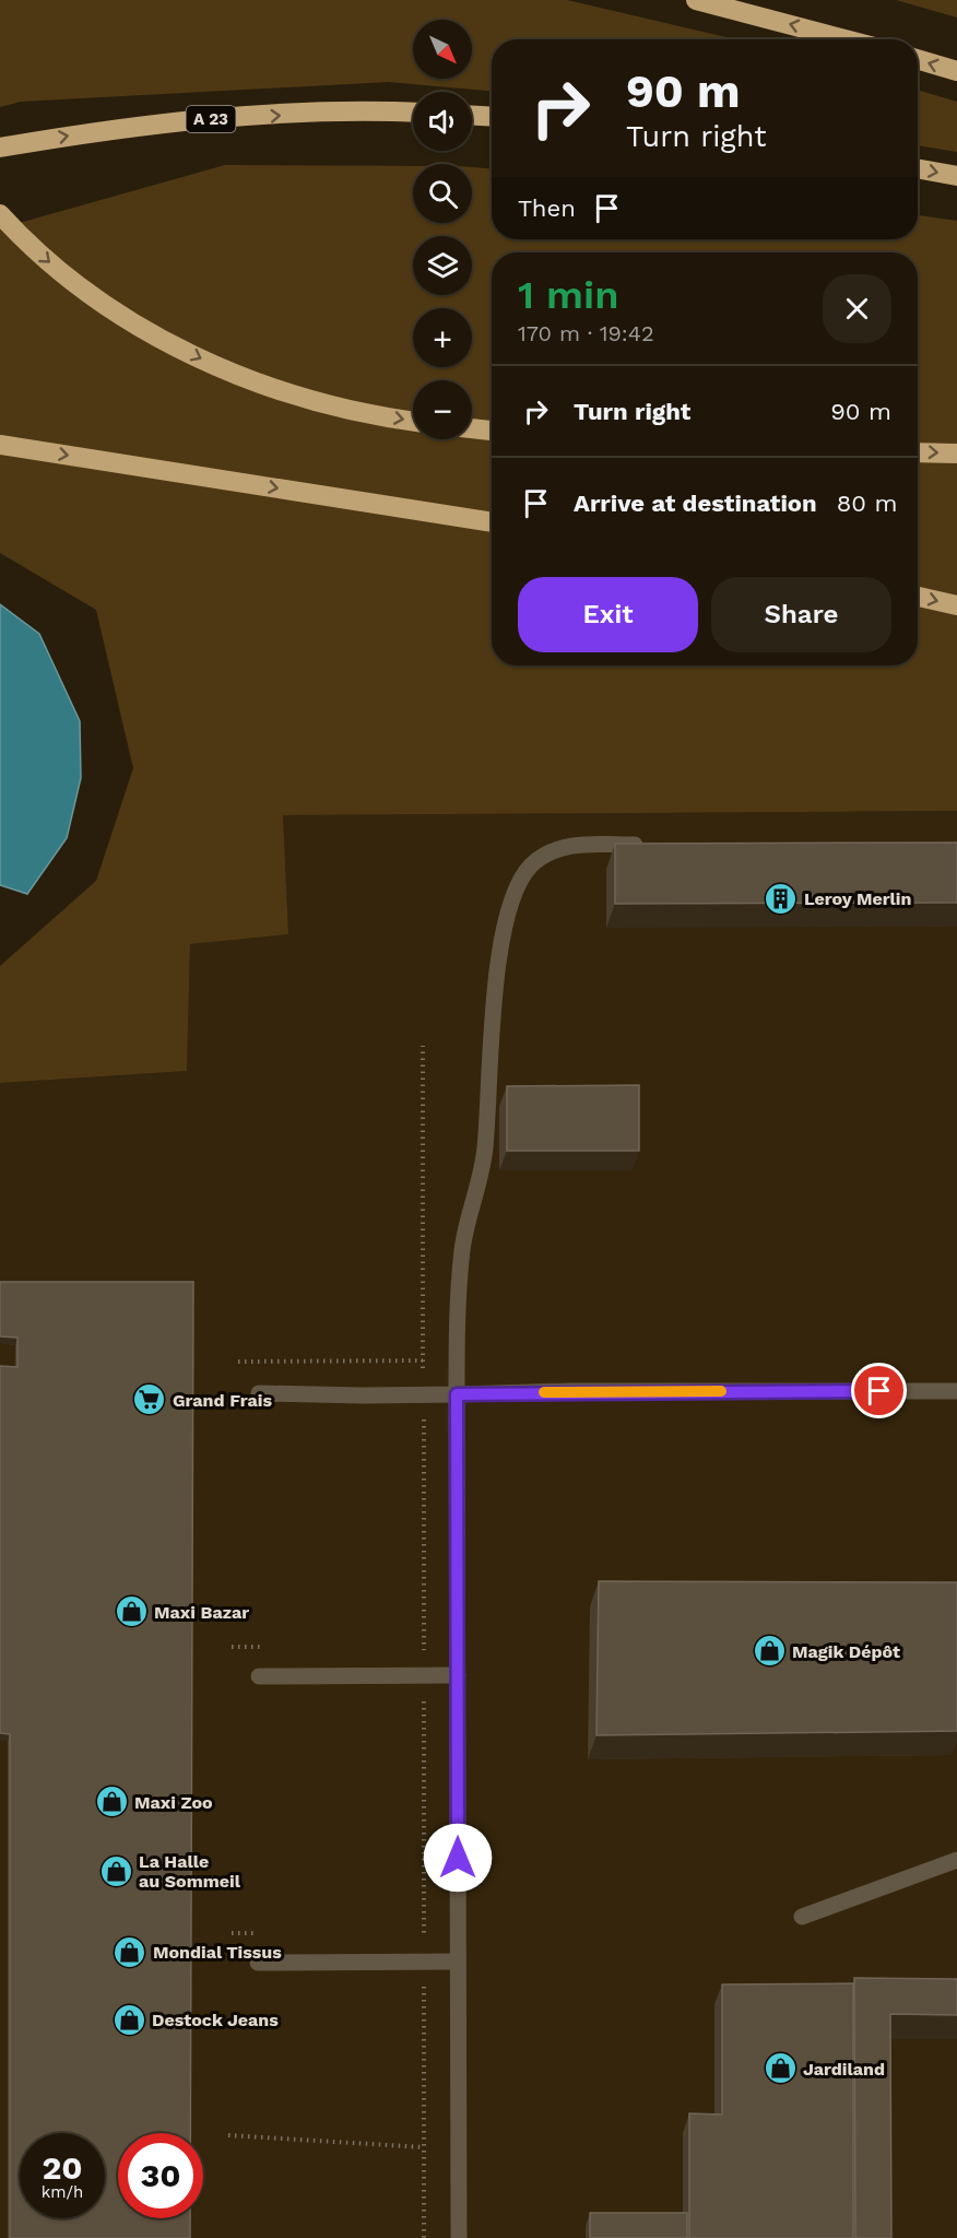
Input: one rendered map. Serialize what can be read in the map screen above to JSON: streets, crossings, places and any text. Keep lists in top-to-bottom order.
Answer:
{
  "streets": {
    "highway": ["A 23"]
  },
  "places": {
    "building": ["Leroy Merlin"],
    "supermarket": ["Grand Frais"],
    "shop": [
      "Maxi Bazar",
      "Magik Dépôt",
      "Maxi Zoo",
      "La Halle au Sommeil",
      "Mondial Tissus",
      "Destock Jeans",
      "Jardiland"
    ]
  },
  "north": "bottom right",
  "page": {
    "map_buttons": ["+", "−"],
    "turn": ["90 m", "Turn right"],
    "then": "Then",
    "heading": ["1 min", "170 m · 19:42"],
    "list": [
      {
        "name": "Turn right",
        "value": "90 m"
      },
      {
        "name": "Arrive at destination",
        "value": "80 m"
      }
    ],
    "buttons": ["Exit", "Share"],
    "speed": "20 km/h",
    "limit": "30"
  }
}
